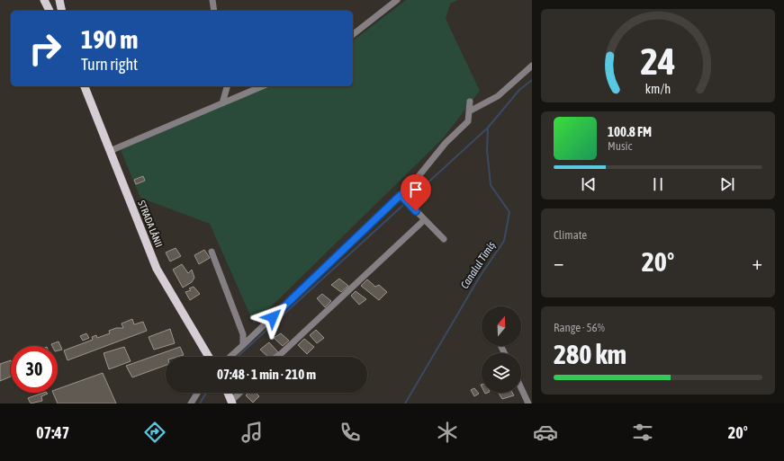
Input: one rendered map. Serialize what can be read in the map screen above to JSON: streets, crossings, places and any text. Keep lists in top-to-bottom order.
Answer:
{
  "streets": {
    "main road": ["STRADA LÂNII"]
  },
  "water": ["Canalul Timiș"],
  "north": "top",
  "page": {
    "turn": ["190 m", "Turn right"],
    "song": ["100.8 FM", "Music"],
    "tile": [
      "Climate",
      ["Range · 56%", "280 km"]
    ],
    "heat": ["−", "20°", "+"],
    "limit": "30",
    "trip": "07:48 · 1 min · 210 m",
    "tabs": ["07:47", "20°"],
    "gauge": ["24", "km/h"]
  }
}
